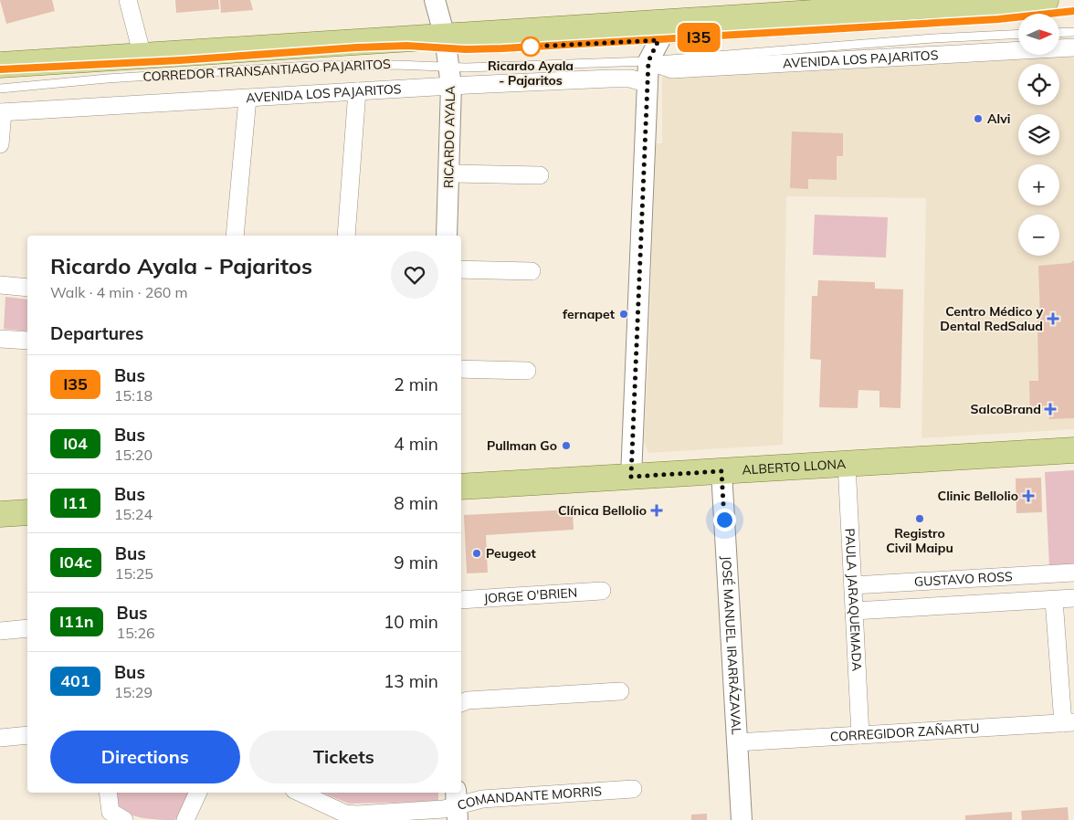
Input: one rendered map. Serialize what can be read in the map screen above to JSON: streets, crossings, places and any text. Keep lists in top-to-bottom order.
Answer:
{
  "streets": {
    "main road": ["AVENIDA LOS PAJARITOS", "ALBERTO LLONA"],
    "street": [
      "RICARDO AYALA",
      "GUSTAVO ROSS",
      "JORGE O'BRIEN",
      "PAULA JARAQUEMADA",
      "JOSÉ MANUEL IRARRÁZAVAL",
      "CORREGIDOR ZAÑARTU",
      "COMANDANTE MORRIS"
    ],
    "lane": ["CORREDOR TRANSANTIAGO PAJARITOS"]
  },
  "crossings": [
    ["AVENIDA LOS PAJARITOS", "CORREDOR TRANSANTIAGO PAJARITOS"],
    ["AVENIDA LOS PAJARITOS", "RICARDO AYALA"],
    ["CORREDOR TRANSANTIAGO PAJARITOS", "RICARDO AYALA"],
    ["ALBERTO LLONA", "PAULA JARAQUEMADA"],
    ["ALBERTO LLONA", "JOSÉ MANUEL IRARRÁZAVAL"],
    ["GUSTAVO ROSS", "PAULA JARAQUEMADA"],
    ["PAULA JARAQUEMADA", "CORREGIDOR ZAÑARTU"],
    ["JOSÉ MANUEL IRARRÁZAVAL", "CORREGIDOR ZAÑARTU"]
  ],
  "places": {
    "other": [
      "Ricardo Ayala - Pajaritos",
      "Alvi",
      "fernapet",
      "Pullman Go",
      "Registro Civil Maipu",
      "Peugeot"
    ],
    "health": [
      "Centro Médico y Dental RedSalud",
      "SalcoBrand",
      "Clinic Bellolio",
      "Clínica Bellolio"
    ]
  },
  "lines": ["bus line I35"],
  "north": "right",
  "page": {
    "on_map": "I35",
    "map_buttons": ["+", "−"],
    "heading": [
      ["Ricardo Ayala - Pajaritos", "Walk · 4 min · 260 m"],
      "Departures"
    ],
    "list": [
      {
        "mark": "I35",
        "name": "Bus",
        "note": "15:18",
        "value": "2 min"
      },
      {
        "mark": "I04",
        "name": "Bus",
        "note": "15:20",
        "value": "4 min"
      },
      {
        "mark": "I11",
        "name": "Bus",
        "note": "15:24",
        "value": "8 min"
      },
      {
        "mark": "I04c",
        "name": "Bus",
        "note": "15:25",
        "value": "9 min"
      },
      {
        "mark": "I11n",
        "name": "Bus",
        "note": "15:26",
        "value": "10 min"
      },
      {
        "mark": "401",
        "name": "Bus",
        "note": "15:29",
        "value": "13 min"
      }
    ],
    "buttons": ["Directions", "Tickets"]
  }
}
